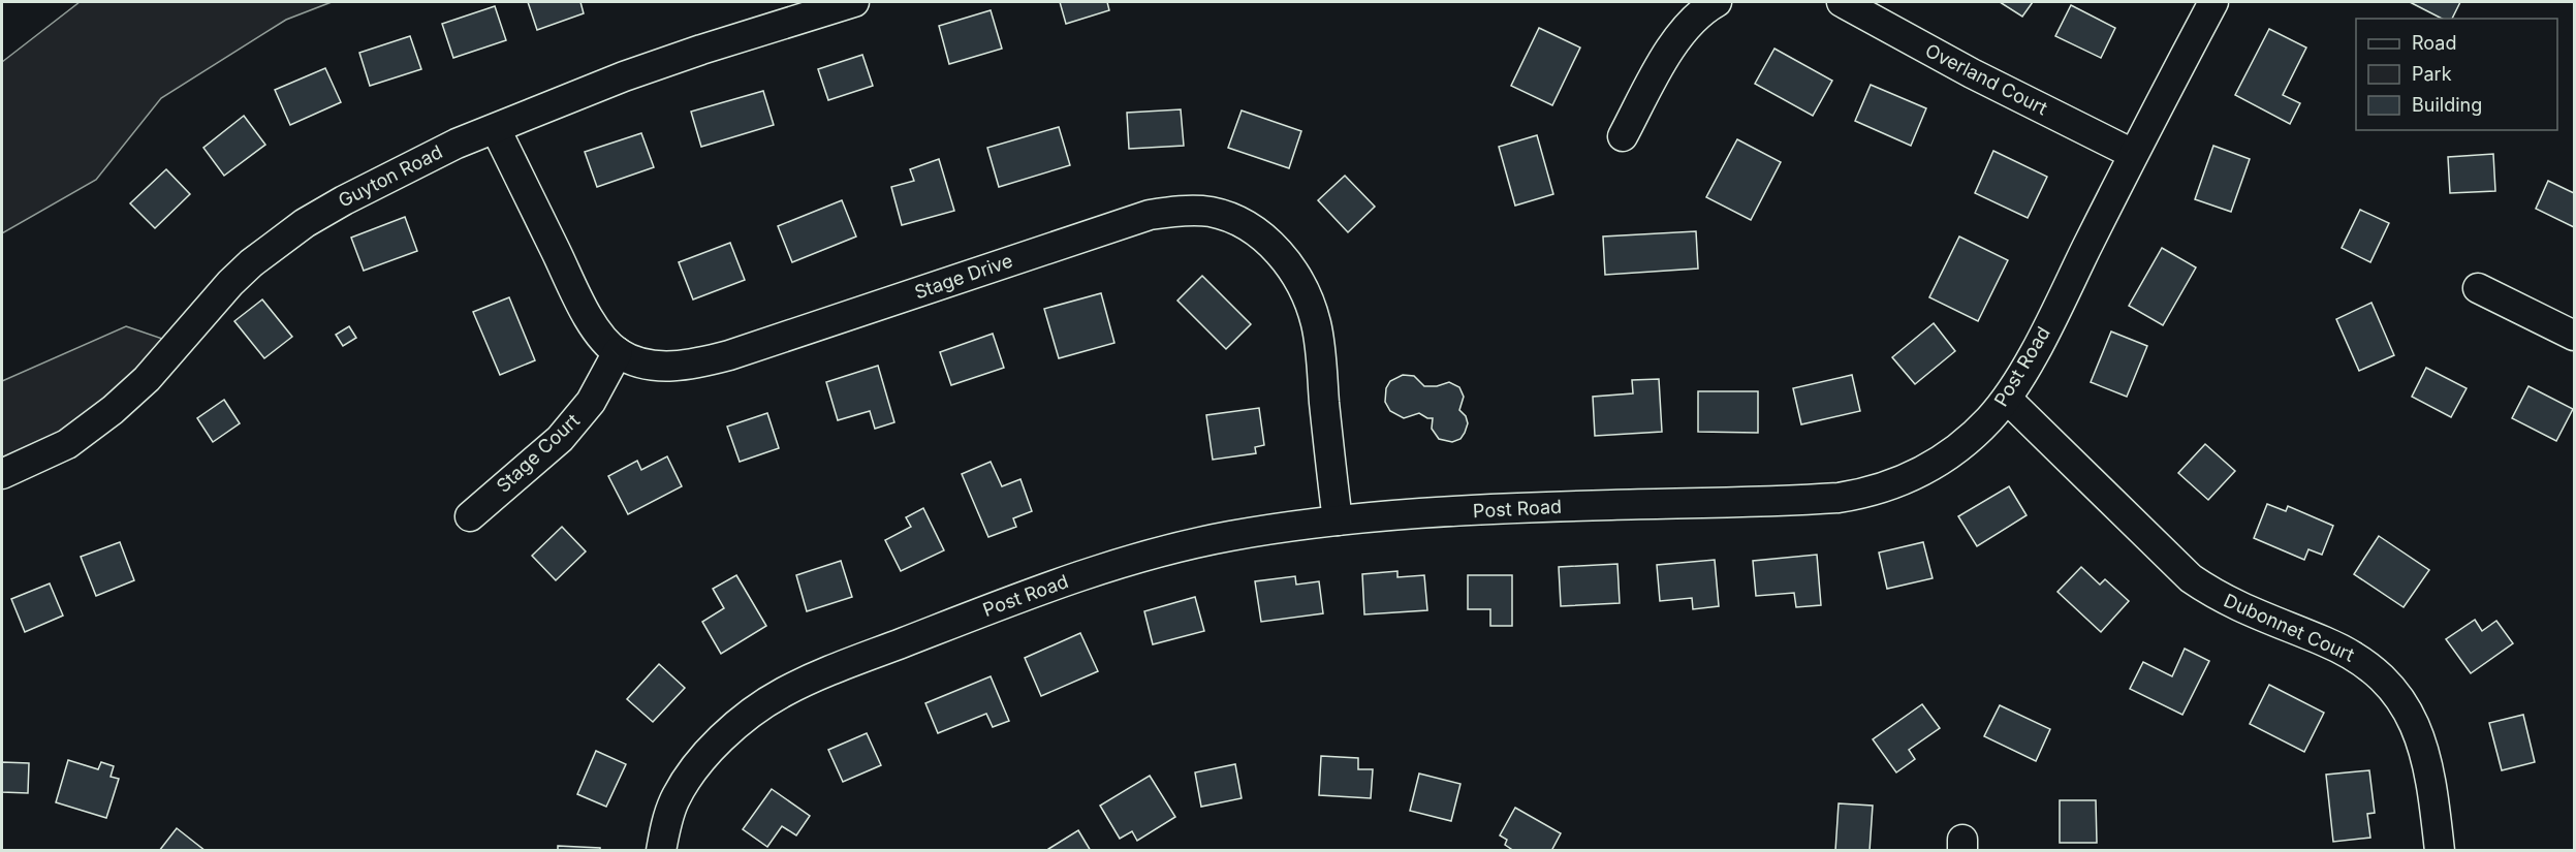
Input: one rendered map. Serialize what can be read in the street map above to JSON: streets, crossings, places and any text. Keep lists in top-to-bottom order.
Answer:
{
  "streets": {
    "street": [
      "Overland Court",
      "Guyton Road",
      "Stage Drive",
      "Post Road",
      "Stage Court",
      "Dubonnet Court"
    ]
  },
  "crossings": [
    ["Overland Court", "Post Road"],
    ["Guyton Road", "Stage Drive"],
    ["Stage Drive", "Post Road"],
    ["Stage Drive", "Stage Court"],
    ["Post Road", "Dubonnet Court"]
  ],
  "legend": ["Road", "Park", "Building"]
}
